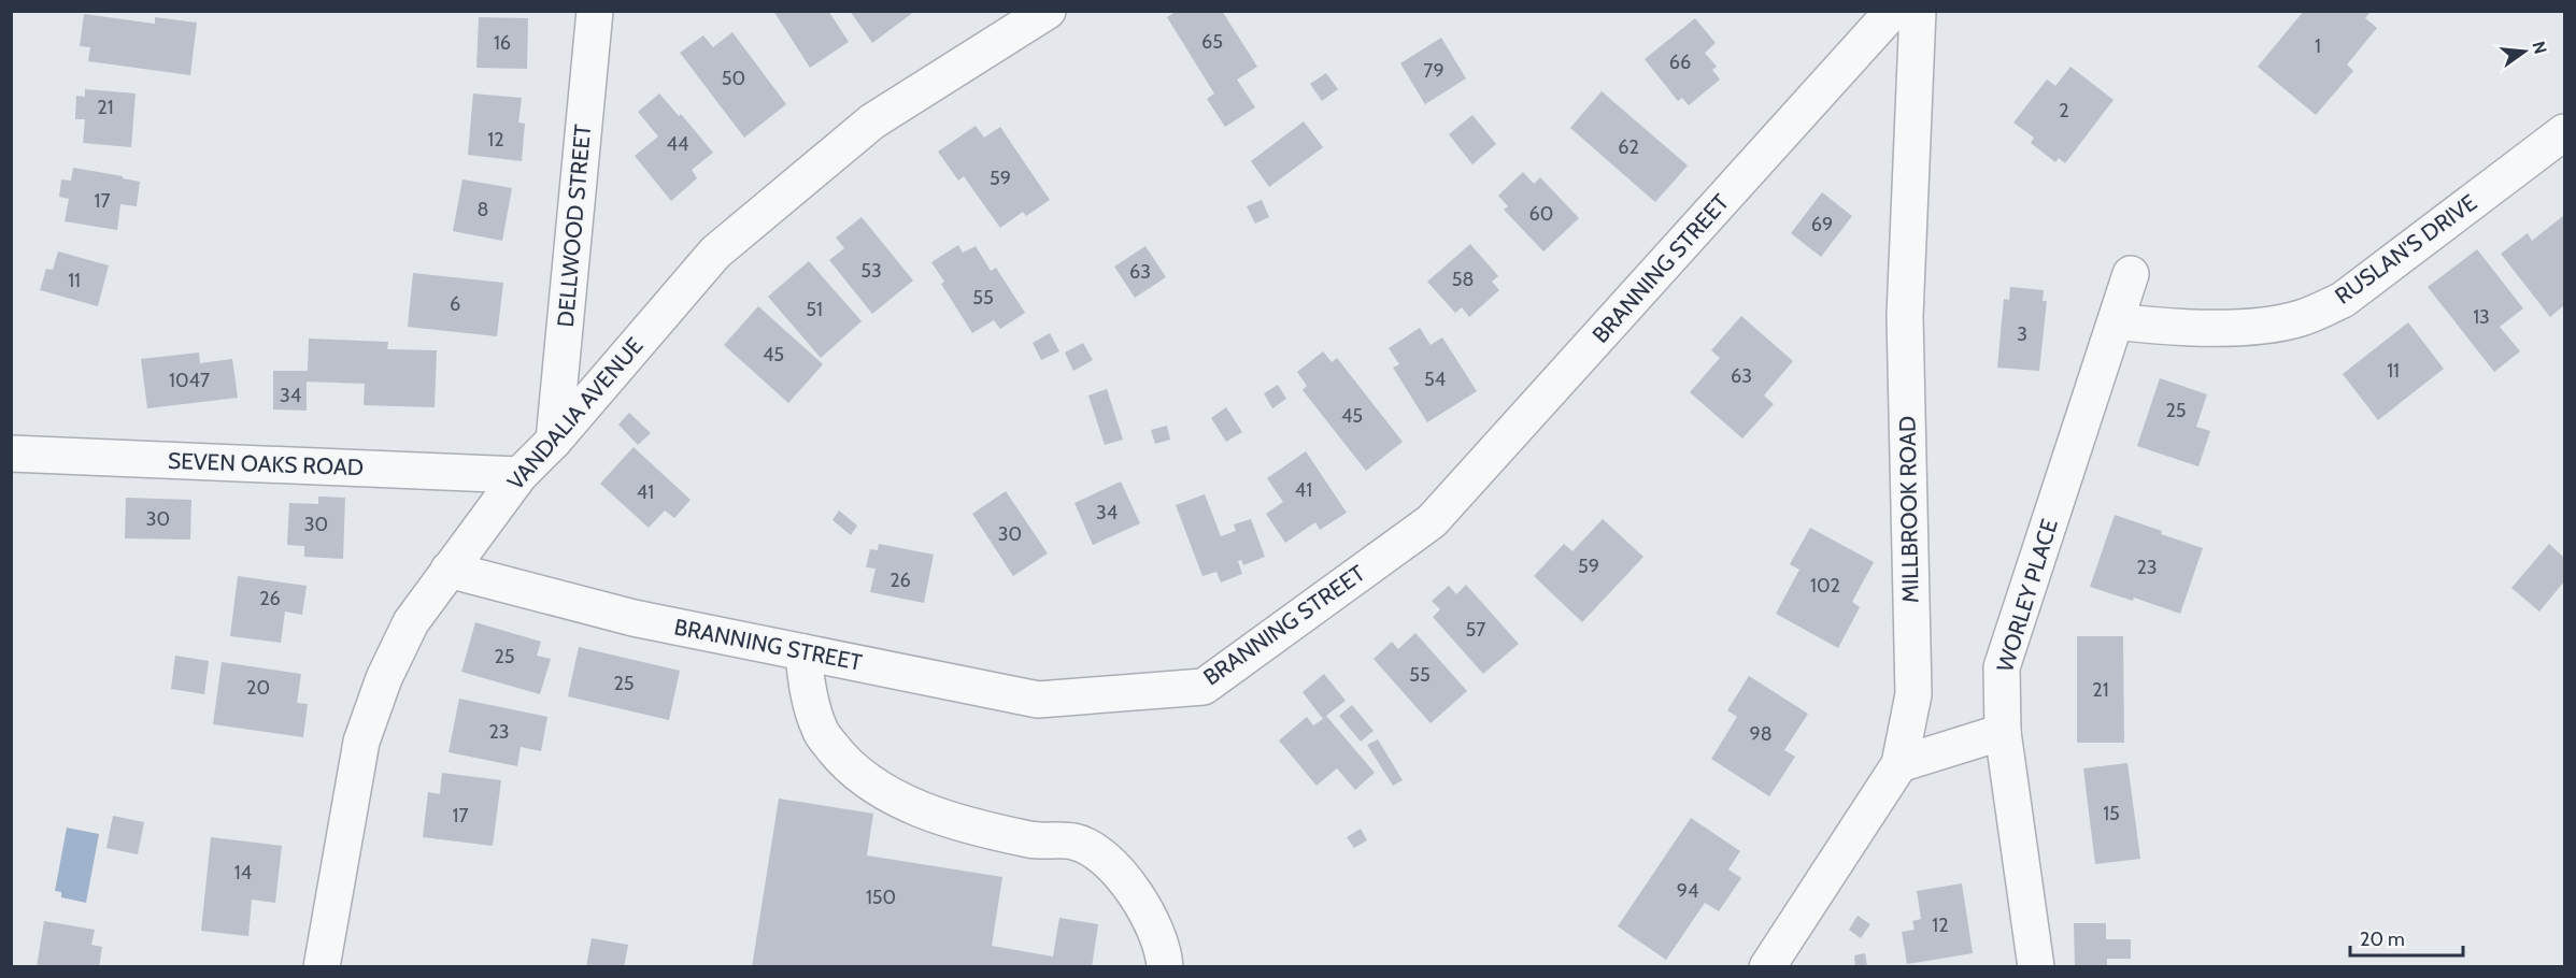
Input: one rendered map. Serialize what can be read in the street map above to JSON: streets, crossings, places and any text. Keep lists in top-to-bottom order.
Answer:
{
  "streets": {
    "street": [
      "DELLWOOD STREET",
      "RUSLAN'S DRIVE",
      "BRANNING STREET",
      "VANDALIA AVENUE",
      "SEVEN OAKS ROAD",
      "MILLBROOK ROAD",
      "WORLEY PLACE"
    ]
  },
  "crossings": [
    ["DELLWOOD STREET", "VANDALIA AVENUE"],
    ["RUSLAN'S DRIVE", "WORLEY PLACE"],
    ["BRANNING STREET", "VANDALIA AVENUE"],
    ["VANDALIA AVENUE", "SEVEN OAKS ROAD"]
  ],
  "house_numbers": [
    "65",
    "16",
    "1",
    "66",
    "79",
    "50",
    "21",
    "2",
    "12",
    "44",
    "62",
    "59",
    "17",
    "8",
    "60",
    "69",
    "53",
    "63",
    "58",
    "11",
    "55",
    "6",
    "51",
    "13",
    "3",
    "45",
    "11",
    "63",
    "54",
    "1047",
    "34",
    "25",
    "45",
    "41",
    "41",
    "34",
    "30",
    "30",
    "30",
    "59",
    "23",
    "26",
    "102",
    "26",
    "57",
    "25",
    "55",
    "25",
    "20",
    "21",
    "23",
    "98",
    "15",
    "17",
    "14",
    "94",
    "150",
    "12"
  ],
  "scale_bar": "20 m",
  "north": "right"
}
